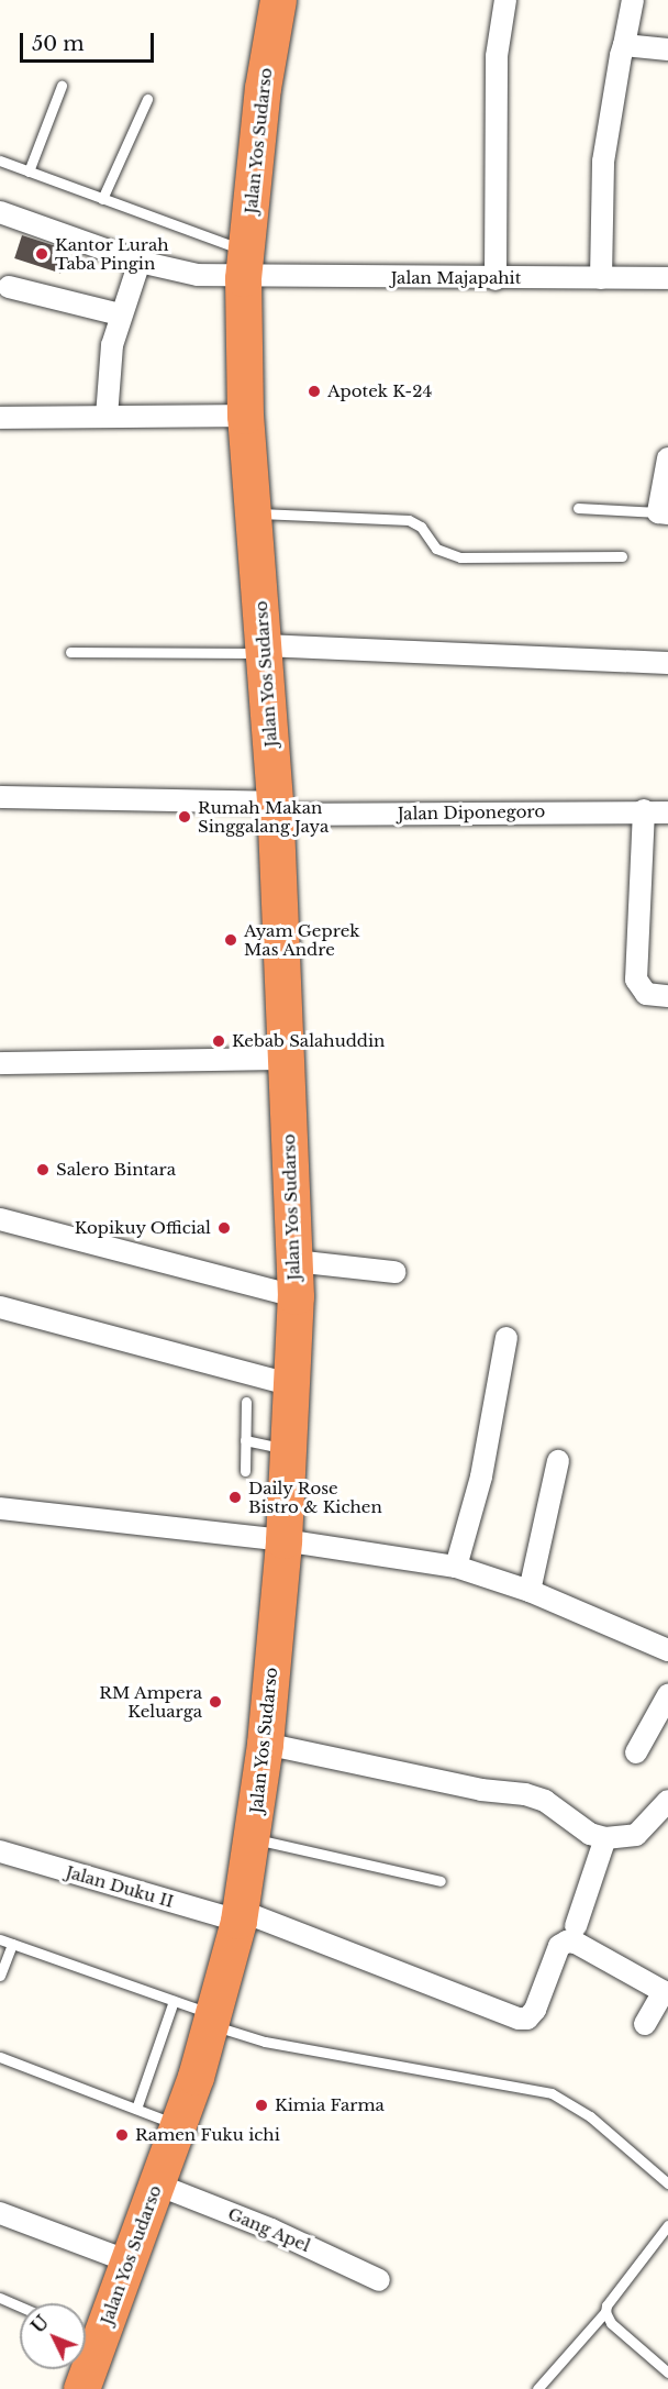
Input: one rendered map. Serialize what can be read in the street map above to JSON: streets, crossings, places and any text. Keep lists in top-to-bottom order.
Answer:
{
  "streets": {
    "highway": ["Jalan Yos Sudarso"],
    "street": [
      "Jalan Majapahit",
      "Jalan Diponegoro",
      "Jalan Duku II",
      "Gang Apel"
    ]
  },
  "crossings": [
    ["Jalan Yos Sudarso", "Jalan Majapahit"],
    ["Jalan Yos Sudarso", "Jalan Diponegoro"],
    ["Jalan Yos Sudarso", "Jalan Duku II"],
    ["Jalan Yos Sudarso", "Gang Apel"]
  ],
  "places": [
    "Kantor Lurah Taba Pingin",
    "Apotek K-24",
    "Rumah Makan Singgalang Jaya",
    "Ayam Geprek Mas Andre",
    "Kebab Salahuddin",
    "Salero Bintara",
    "Kopikuy Official",
    "Daily Rose Bistro & Kichen",
    "RM Ampera Keluarga",
    "Kimia Farma",
    "Ramen Fuku ichi"
  ],
  "scale_bar": "50 m",
  "north": "top left"
}
